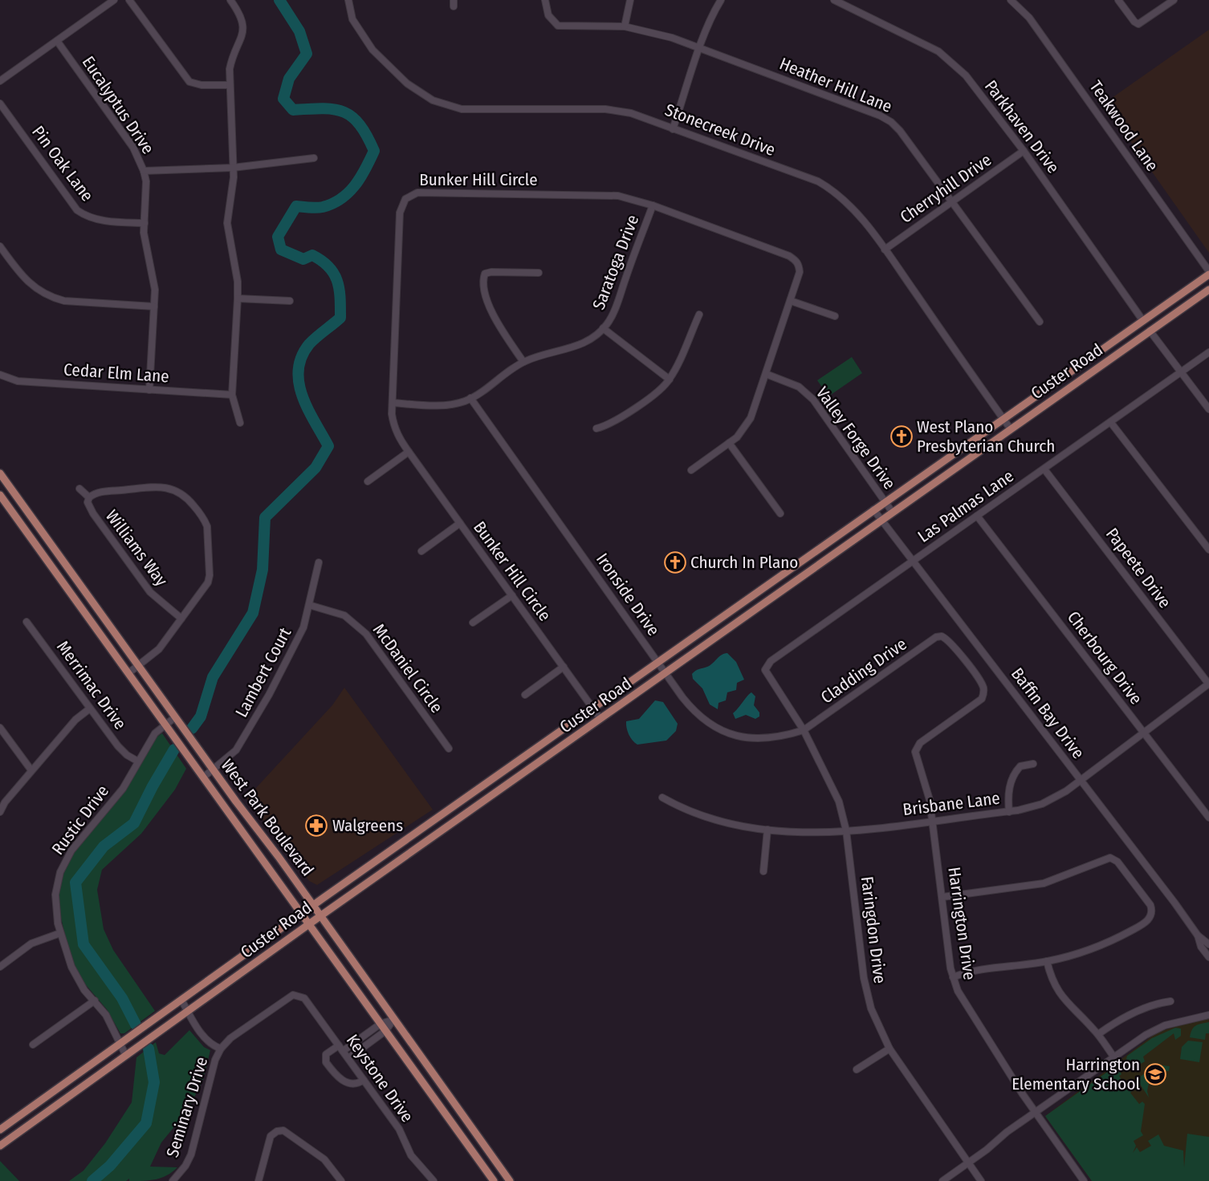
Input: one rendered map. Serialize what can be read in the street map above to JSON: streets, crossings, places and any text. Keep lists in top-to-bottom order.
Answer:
{
  "streets": {
    "main road": ["Custer Road", "West Park Boulevard"],
    "street": [
      "Heather Hill Lane",
      "Eucalyptus Drive",
      "Teakwood Lane",
      "Parkhaven Drive",
      "Stonecreek Drive",
      "Pin Oak Lane",
      "Bunker Hill Circle",
      "Cherryhill Drive",
      "Saratoga Drive",
      "Cedar Elm Lane",
      "Valley Forge Drive",
      "Las Palmas Lane",
      "Williams Way",
      "Papeete Drive",
      "Ironside Drive",
      "Cherbourg Drive",
      "McDaniel Circle",
      "Cladding Drive",
      "Lambert Court",
      "Merrimac Drive",
      "Baffin Bay Drive",
      "Brisbane Lane",
      "Rustic Drive",
      "Harrington Drive",
      "Faringdon Drive",
      "Keystone Drive",
      "Seminary Drive"
    ]
  },
  "crossings": [
    ["Heather Hill Lane", "Cherryhill Drive"],
    ["Eucalyptus Drive", "Pin Oak Lane"],
    ["Eucalyptus Drive", "Cedar Elm Lane"],
    ["Teakwood Lane", "Custer Road"],
    ["Parkhaven Drive", "Cherryhill Drive"],
    ["Parkhaven Drive", "Custer Road"],
    ["Stonecreek Drive", "Cherryhill Drive"],
    ["Stonecreek Drive", "Custer Road"],
    ["Bunker Hill Circle", "Saratoga Drive"],
    ["Bunker Hill Circle", "Custer Road"],
    ["Bunker Hill Circle", "Valley Forge Drive"],
    ["Saratoga Drive", "Ironside Drive"],
    ["Custer Road", "Valley Forge Drive"],
    ["Custer Road", "Ironside Drive"],
    ["Custer Road", "Baffin Bay Drive"],
    ["Custer Road", "West Park Boulevard"],
    ["Custer Road", "Rustic Drive"],
    ["Las Palmas Lane", "Papeete Drive"],
    ["Las Palmas Lane", "Cherbourg Drive"],
    ["Las Palmas Lane", "Baffin Bay Drive"],
    ["Las Palmas Lane", "Faringdon Drive"],
    ["Papeete Drive", "Brisbane Lane"],
    ["Ironside Drive", "Cladding Drive"],
    ["Ironside Drive", "Faringdon Drive"],
    ["Cherbourg Drive", "Brisbane Lane"],
    ["McDaniel Circle", "Lambert Court"],
    ["Cladding Drive", "Harrington Drive"],
    ["Cladding Drive", "Faringdon Drive"],
    ["Lambert Court", "West Park Boulevard"],
    ["Merrimac Drive", "Rustic Drive"],
    ["Baffin Bay Drive", "Brisbane Lane"],
    ["Brisbane Lane", "Harrington Drive"],
    ["Brisbane Lane", "Faringdon Drive"],
    ["West Park Boulevard", "Rustic Drive"],
    ["Keystone Drive", "Seminary Drive"]
  ],
  "places": {
    "church": ["West Plano Presbyterian Church", "Church In Plano"],
    "pharmacy": ["Walgreens"],
    "school or university": ["Harrington Elementary School"]
  }
}
